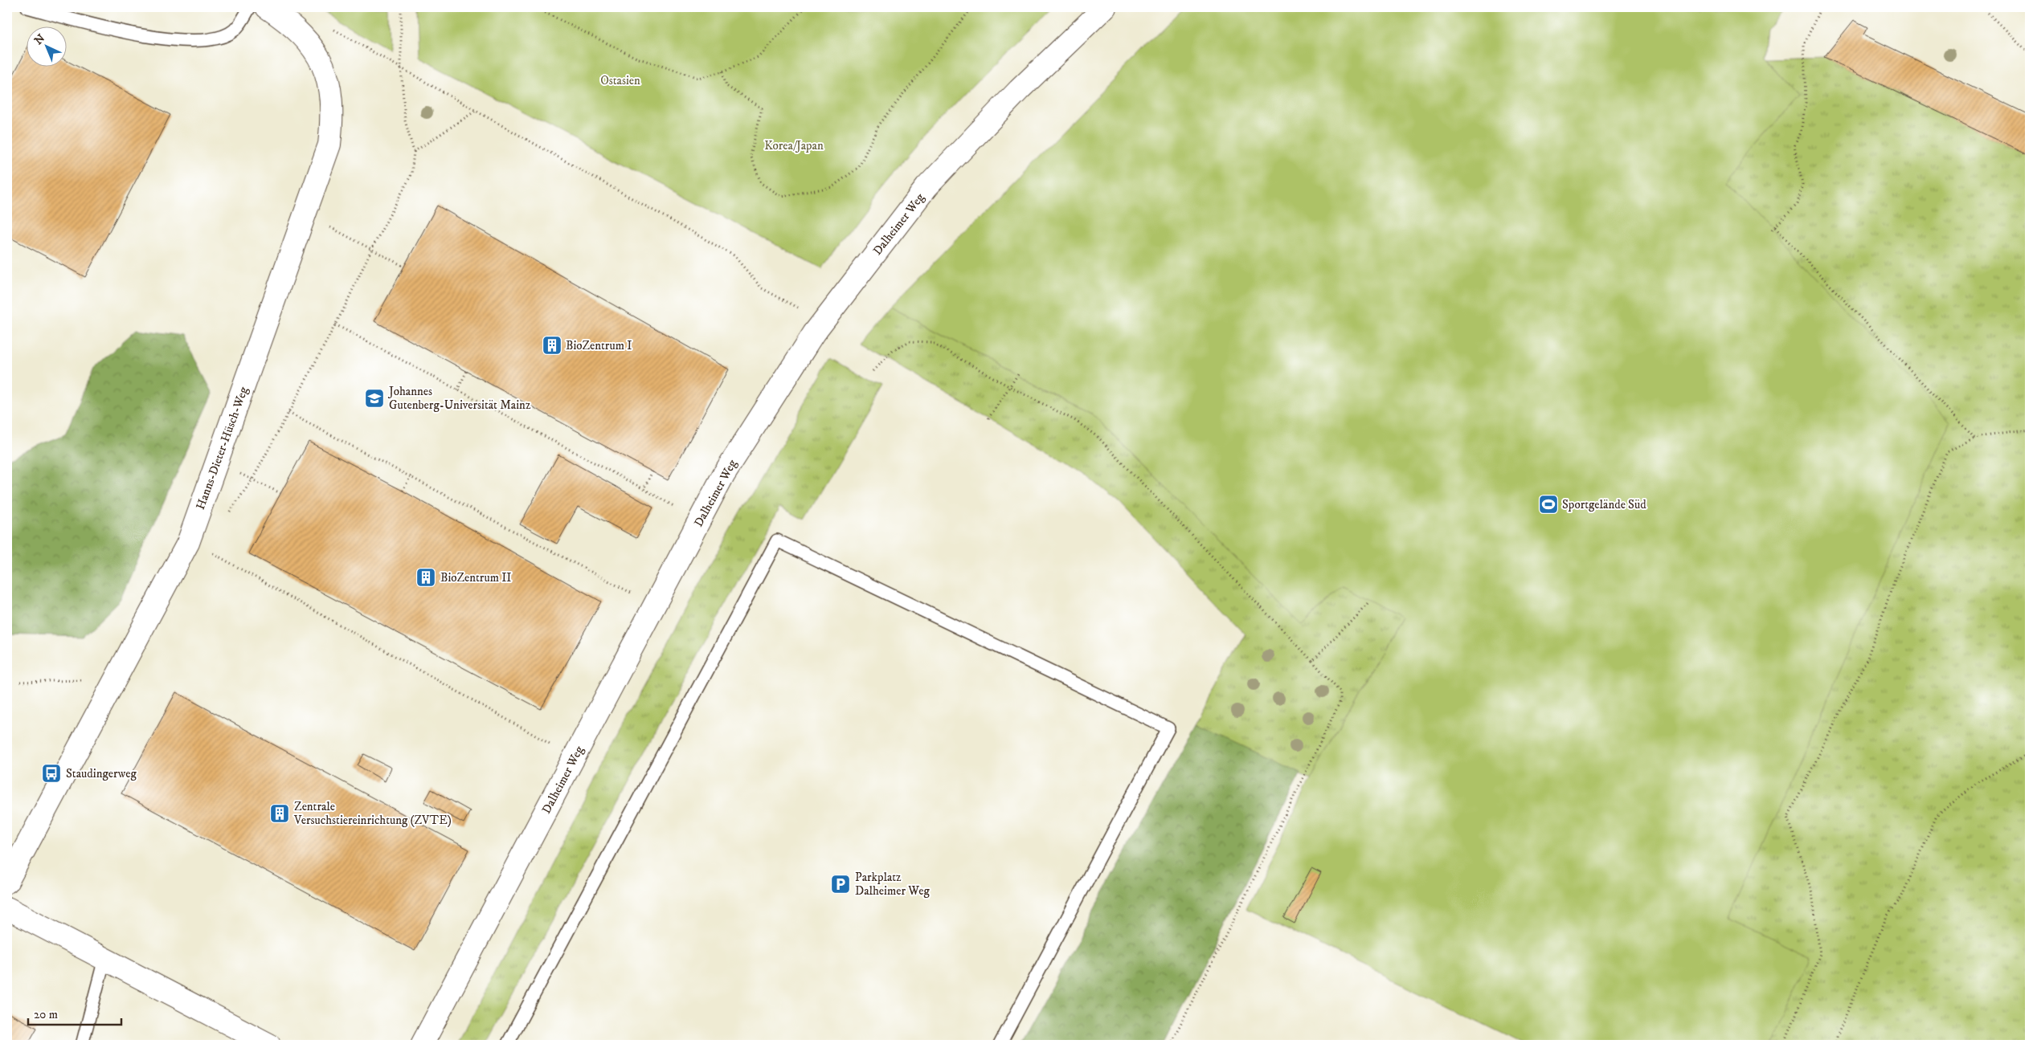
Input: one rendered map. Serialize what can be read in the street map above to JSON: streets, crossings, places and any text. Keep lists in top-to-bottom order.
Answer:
{
  "streets": {
    "street": ["Dalheimer Weg", "Hanns-Dieter-Hüsch-Weg"]
  },
  "parks": ["Ostasien", "Korea/Japan"],
  "places": {
    "building": ["BioZentrum I", "BioZentrum II", "Zentrale Versuchstiereinrichtung (ZVTE)"],
    "school or university": ["Johannes Gutenberg-Universität Mainz"],
    "sports": ["Sportgelände Süd"],
    "bus stop": ["Staudingerweg"],
    "parking": ["Parkplatz Dalheimer Weg"]
  },
  "scale_bar": "20 m",
  "north": "top left"
}
